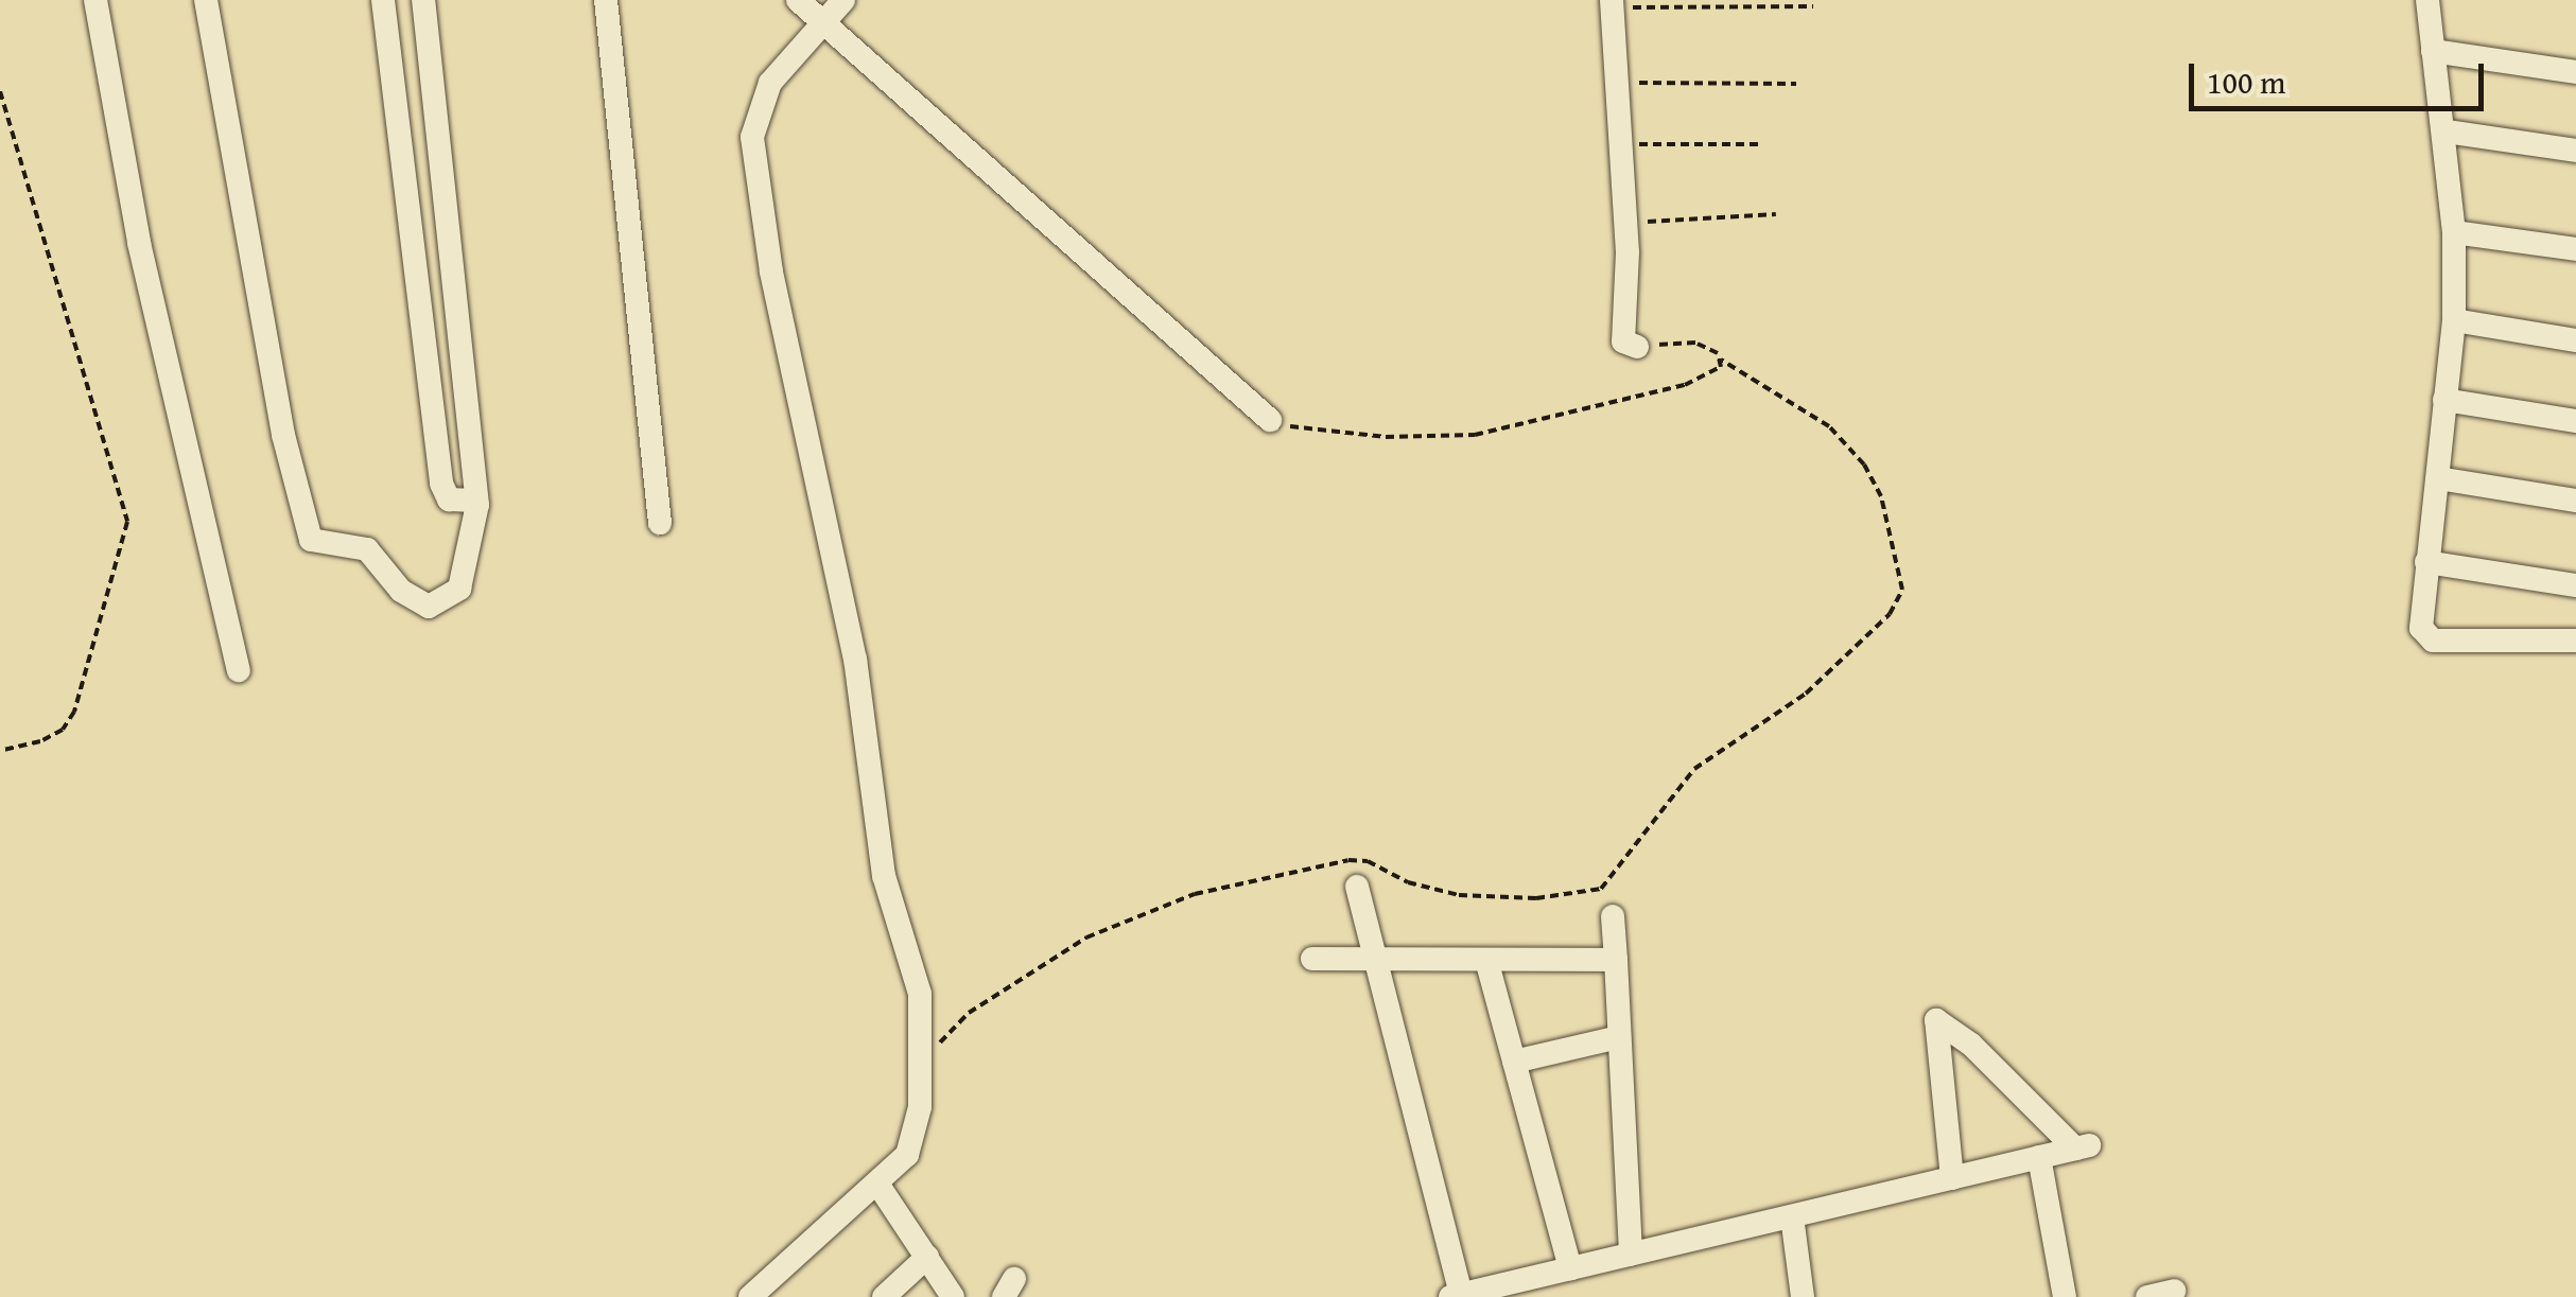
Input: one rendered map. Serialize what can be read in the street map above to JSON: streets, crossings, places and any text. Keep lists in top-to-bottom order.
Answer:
{
  "scale_bar": "100 m"
}
